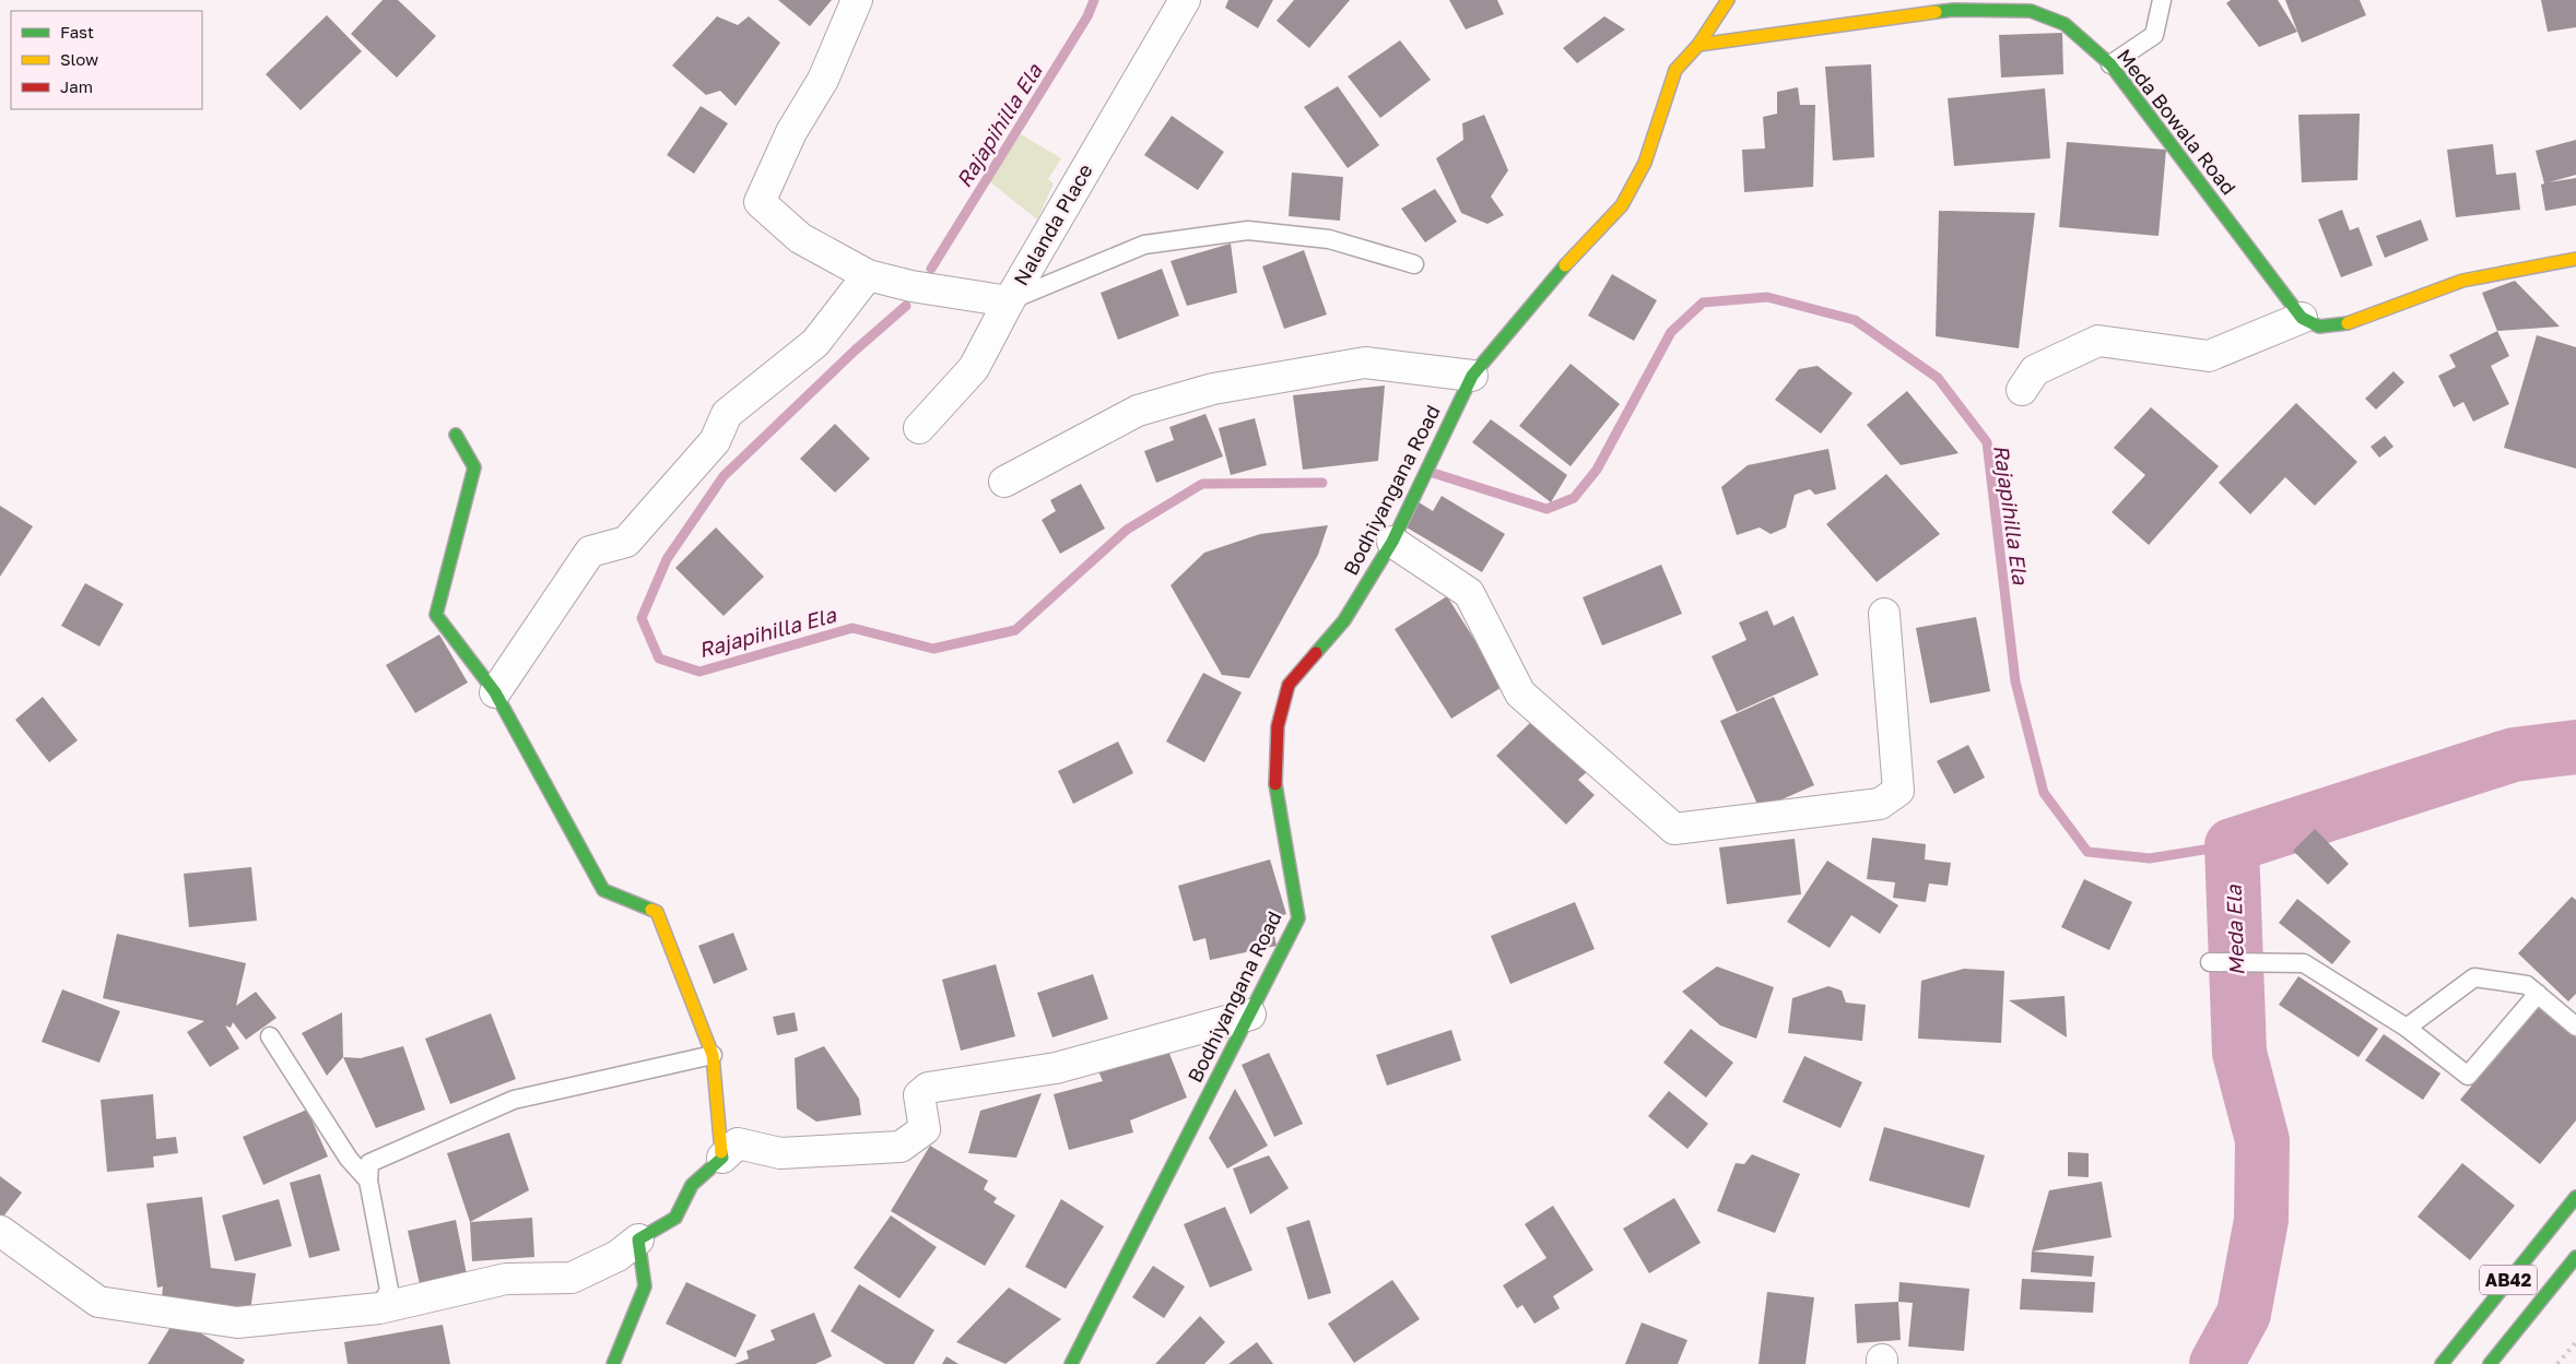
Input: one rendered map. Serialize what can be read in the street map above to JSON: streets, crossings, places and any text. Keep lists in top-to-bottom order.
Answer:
{
  "streets": {
    "street": [
      "Meda Bowala Road",
      "Nalanda Place",
      "Bodhiyangana Road",
      "AB42"
    ]
  },
  "crossings": [
    ["Meda Bowala Road", "Bodhiyangana Road"]
  ],
  "water": ["Rajapihilla Ela", "Meda Ela"],
  "legend": ["Fast", "Slow", "Jam"]
}
